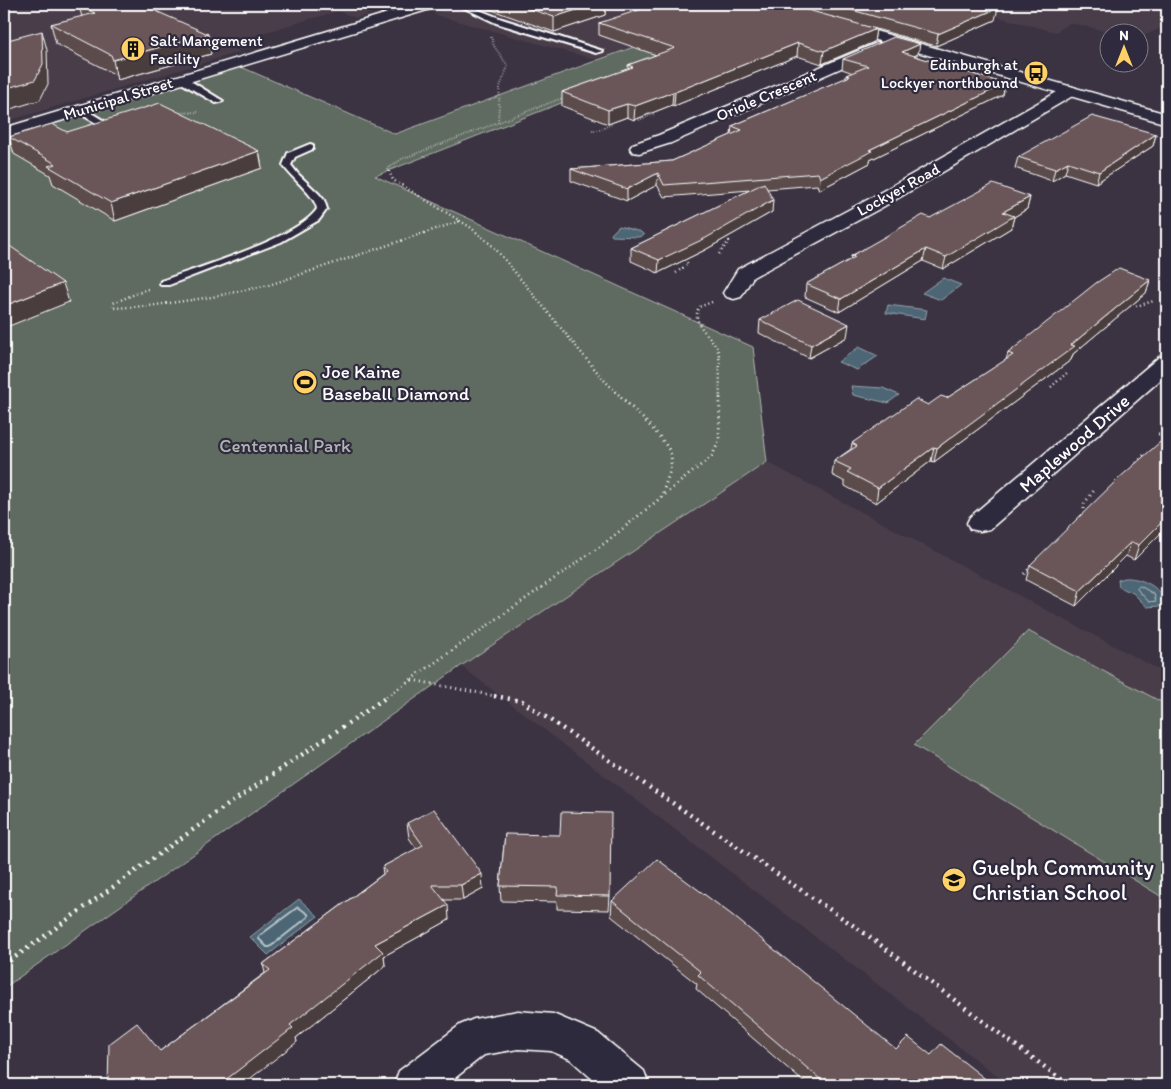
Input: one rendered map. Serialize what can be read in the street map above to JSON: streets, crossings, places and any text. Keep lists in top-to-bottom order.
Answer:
{
  "streets": {
    "street": [
      "Oriole Crescent",
      "Municipal Street",
      "Lockyer Road",
      "Maplewood Drive"
    ]
  },
  "parks": ["Centennial Park"],
  "places": {
    "building": ["Salt Mangement Facility"],
    "bus stop": ["Edinburgh at Lockyer northbound"],
    "sports": ["Joe Kaine Baseball Diamond"],
    "school or university": ["Guelph Community Christian School"]
  },
  "north": "top"
}
